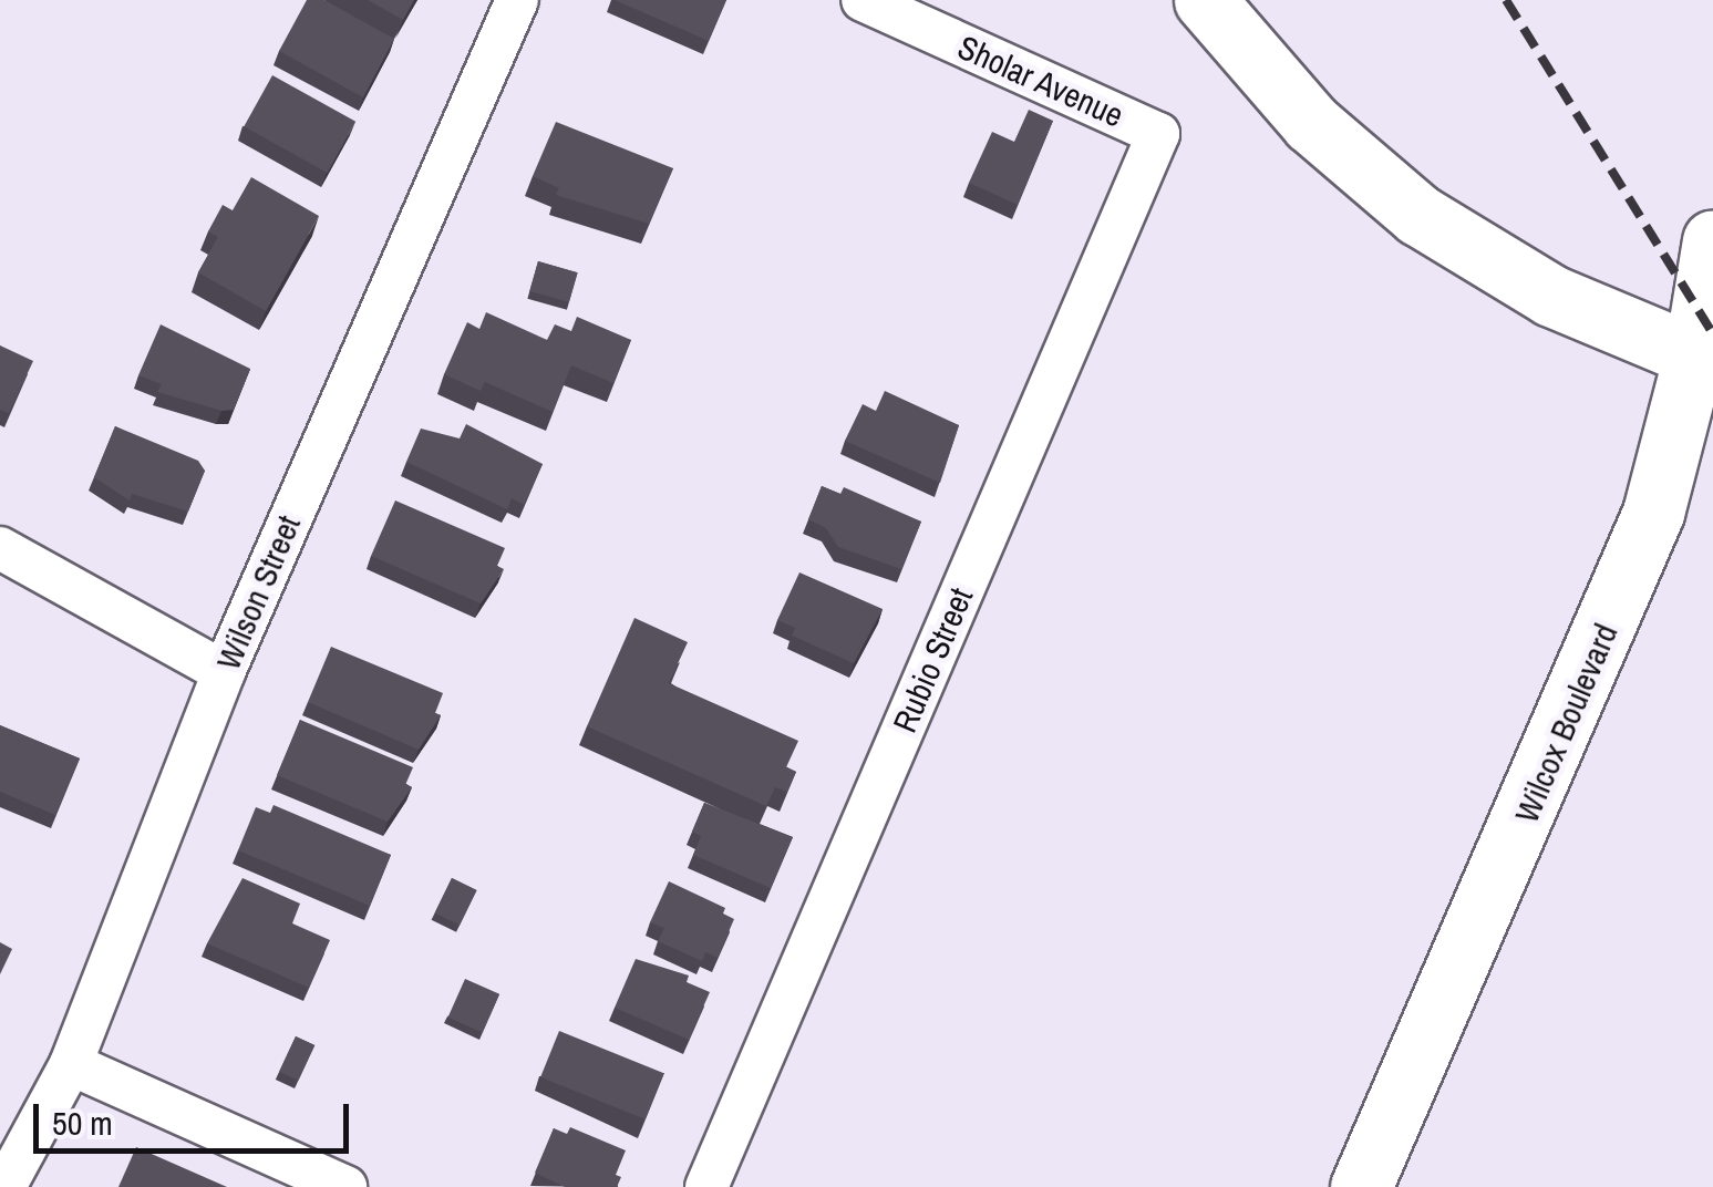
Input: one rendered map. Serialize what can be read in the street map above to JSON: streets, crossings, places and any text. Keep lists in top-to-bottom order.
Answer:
{
  "streets": {
    "main road": ["Wilcox Boulevard"],
    "street": ["Sholar Avenue", "Wilson Street", "Rubio Street"]
  },
  "crossings": [
    ["Sholar Avenue", "Rubio Street"]
  ],
  "scale_bar": "50 m"
}
